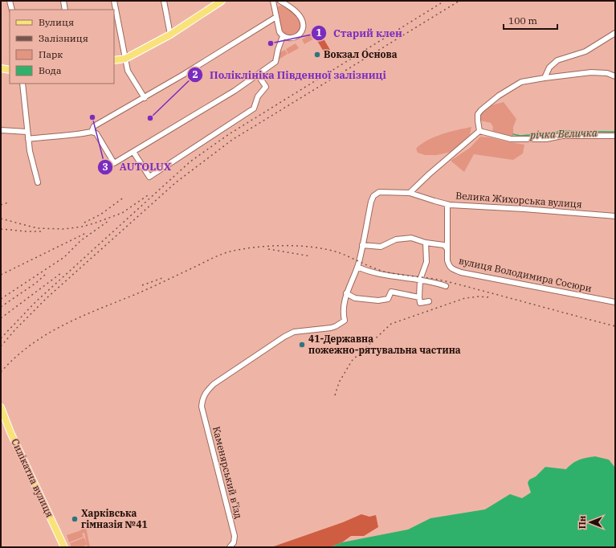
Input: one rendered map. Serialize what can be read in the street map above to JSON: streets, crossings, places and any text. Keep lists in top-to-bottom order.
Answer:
{
  "streets": {
    "main road": ["Силікатна вулиця"],
    "street": ["Велика Жихорська вулиця", "вулиця Володимира Сосюри", "Каменярський в’їзд"]
  },
  "crossings": [
    ["Велика Жихорська вулиця", "вулиця Володимира Сосюри"]
  ],
  "water": ["річка Величка"],
  "places": [
    "Старий клен",
    "Вокзал Основа",
    "AUTOLUX",
    "Поліклініка Південної залізниці",
    "41-Державна пожежно-рятувальна частина",
    "Харківська гімназія №41"
  ],
  "legend": [
    "Вулиця",
    "Залізниця",
    "Парк",
    "Вода"
  ],
  "scale_bar": "100 m",
  "north": "left"
}
